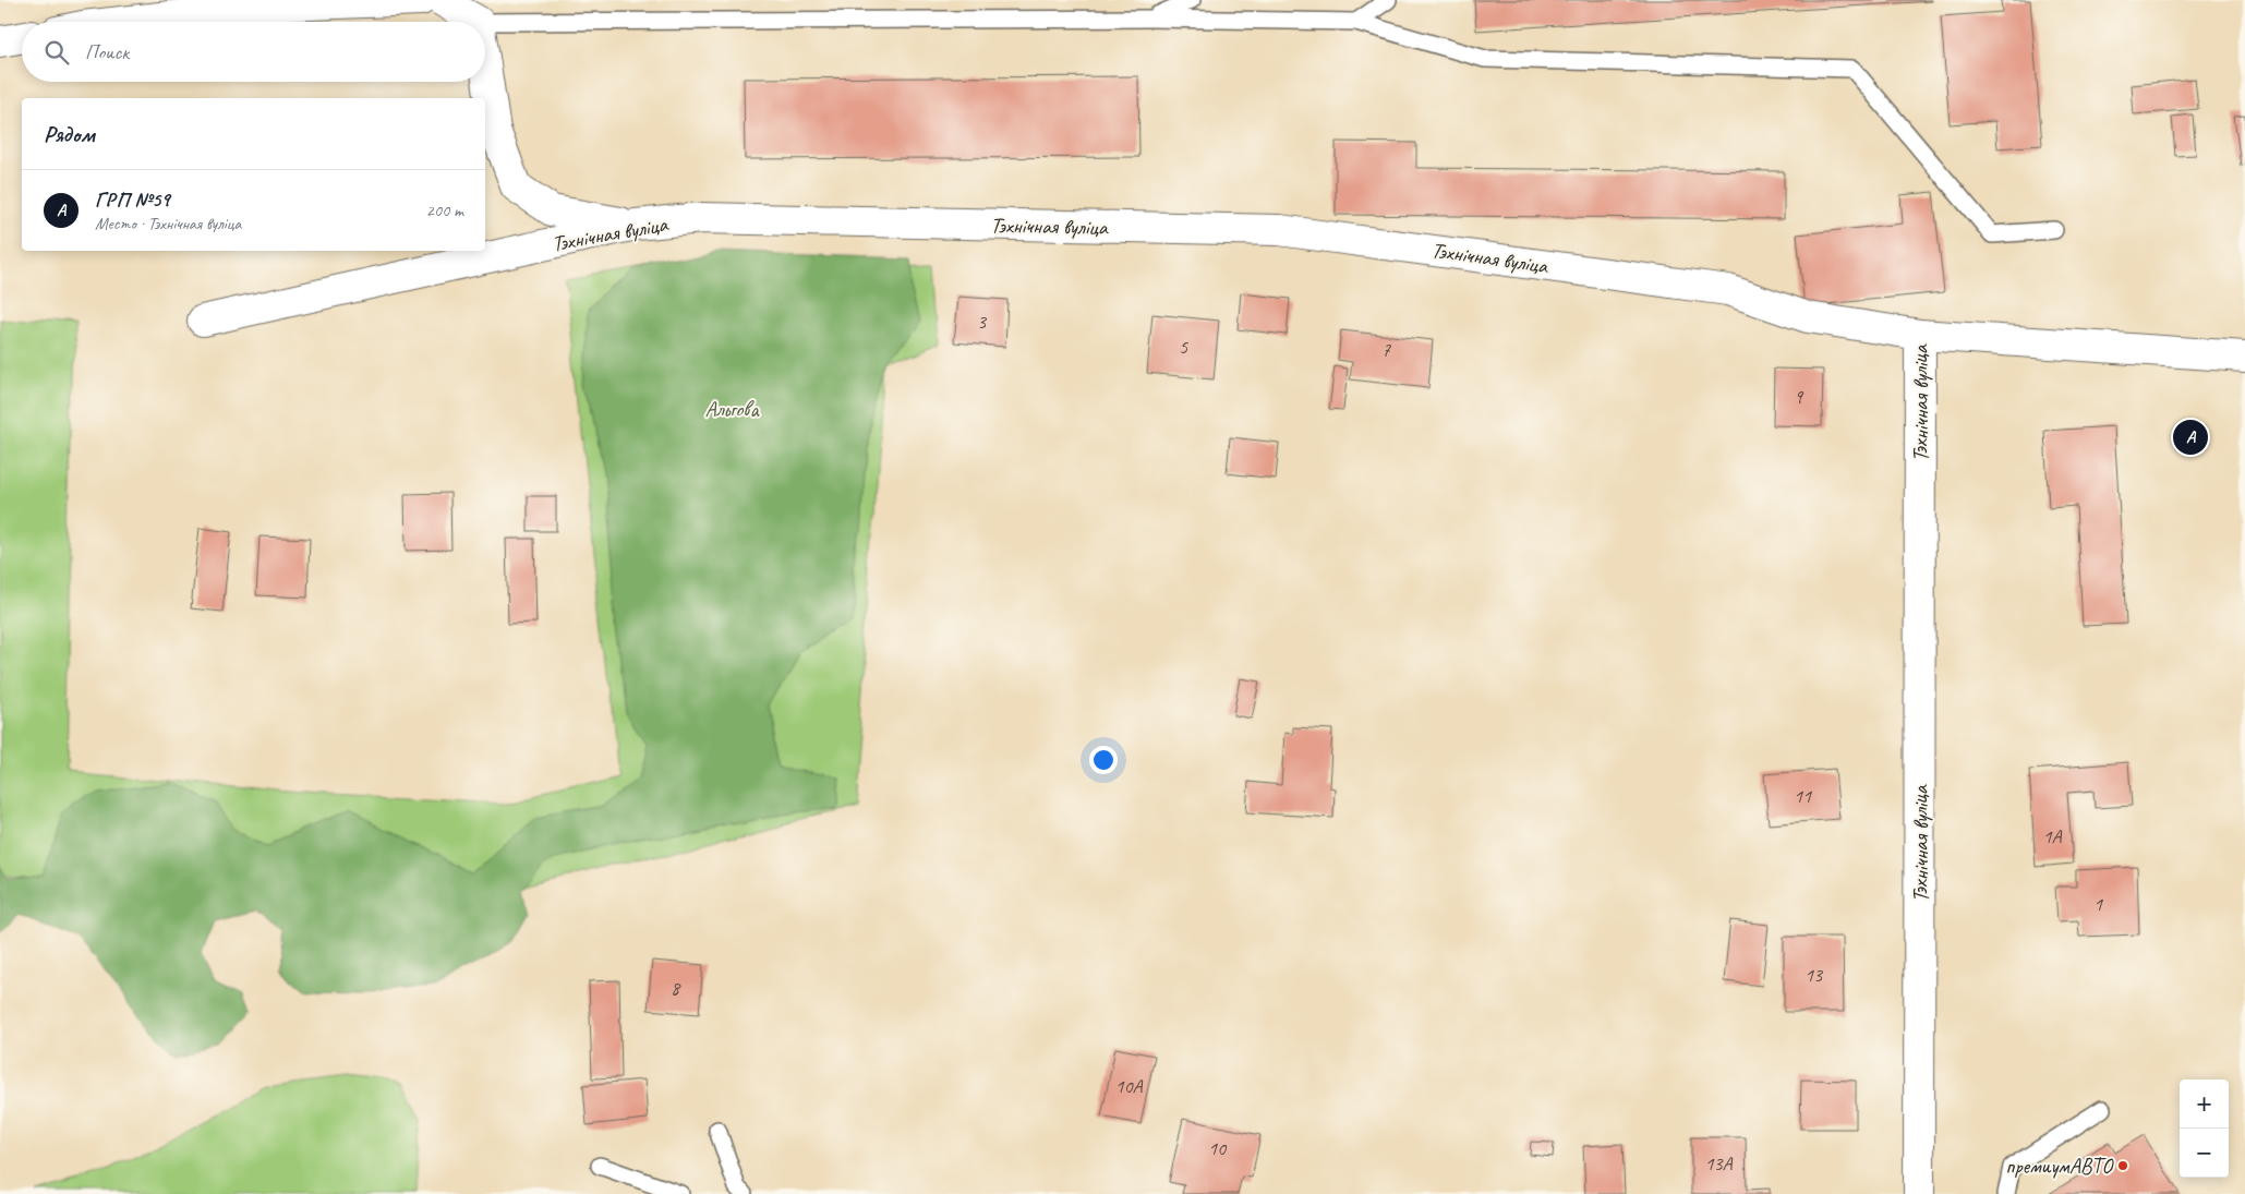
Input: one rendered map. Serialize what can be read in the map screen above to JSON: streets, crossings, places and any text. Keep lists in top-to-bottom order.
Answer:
{
  "streets": {
    "street": ["Тэхнічная вуліца"]
  },
  "parks": ["Альгова"],
  "places": ["премиумАВТО"],
  "house_numbers": [
    "3",
    "5",
    "7",
    "9",
    "11",
    "1А",
    "1",
    "13",
    "8",
    "10А",
    "10",
    "13А"
  ],
  "page": {
    "search": "Поиск",
    "heading": "Рядом",
    "list": [
      {
        "mark": "A",
        "name": "ГРП №59",
        "note": "Место · Тэхнічная вуліца",
        "value": "200 m"
      }
    ],
    "pins": "A",
    "map_buttons": ["+", "−"]
  }
}
